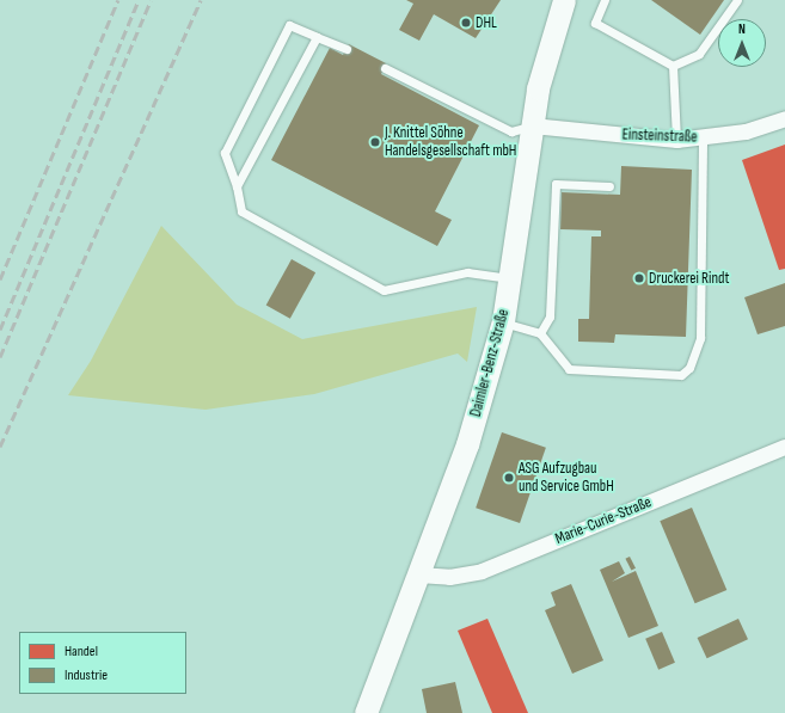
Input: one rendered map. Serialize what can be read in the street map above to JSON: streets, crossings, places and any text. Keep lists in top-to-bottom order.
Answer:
{
  "streets": {
    "street": ["Einsteinstraße", "Daimler-Benz-Straße", "Marie-Curie-Straße"]
  },
  "crossings": [
    ["Einsteinstraße", "Daimler-Benz-Straße"],
    ["Daimler-Benz-Straße", "Marie-Curie-Straße"]
  ],
  "places": [
    "DHL",
    "J. Knittel Söhne Handelsgesellschaft mbH",
    "Druckerei Rindt",
    "ASG Aufzugbau und Service GmbH"
  ],
  "legend": ["Handel", "Industrie"],
  "north": "top"
}
